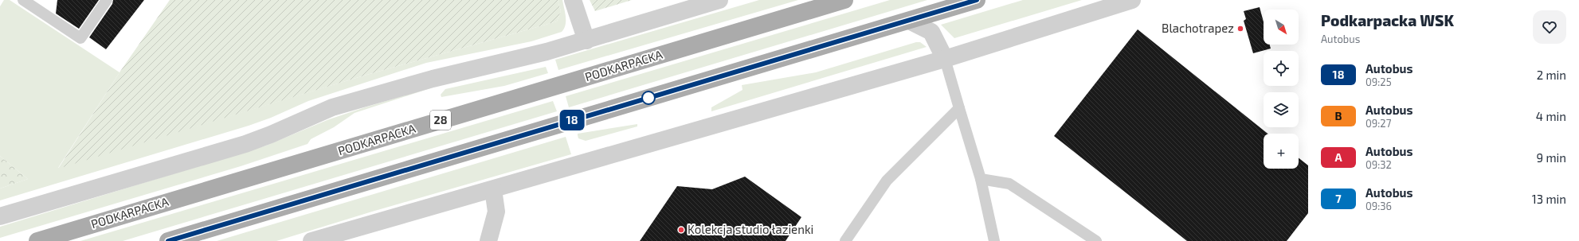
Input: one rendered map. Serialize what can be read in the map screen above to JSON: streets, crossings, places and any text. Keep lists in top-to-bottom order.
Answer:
{
  "streets": {
    "main road": ["PODKARPACKA", "28"]
  },
  "places": ["Blachotrapez", "Kolekcja studio łazienki"],
  "lines": ["bus line 18"],
  "north": "bottom right",
  "page": {
    "on_map": "18",
    "heading": ["Podkarpacka WSK", "Autobus"],
    "map_buttons": "+",
    "list": [
      {
        "mark": "18",
        "name": "Autobus",
        "note": "09:25",
        "value": "2 min"
      },
      {
        "mark": "B",
        "name": "Autobus",
        "note": "09:27",
        "value": "4 min"
      },
      {
        "mark": "A",
        "name": "Autobus",
        "note": "09:32",
        "value": "9 min"
      },
      {
        "mark": "7",
        "name": "Autobus",
        "note": "09:36",
        "value": "13 min"
      }
    ]
  }
}
